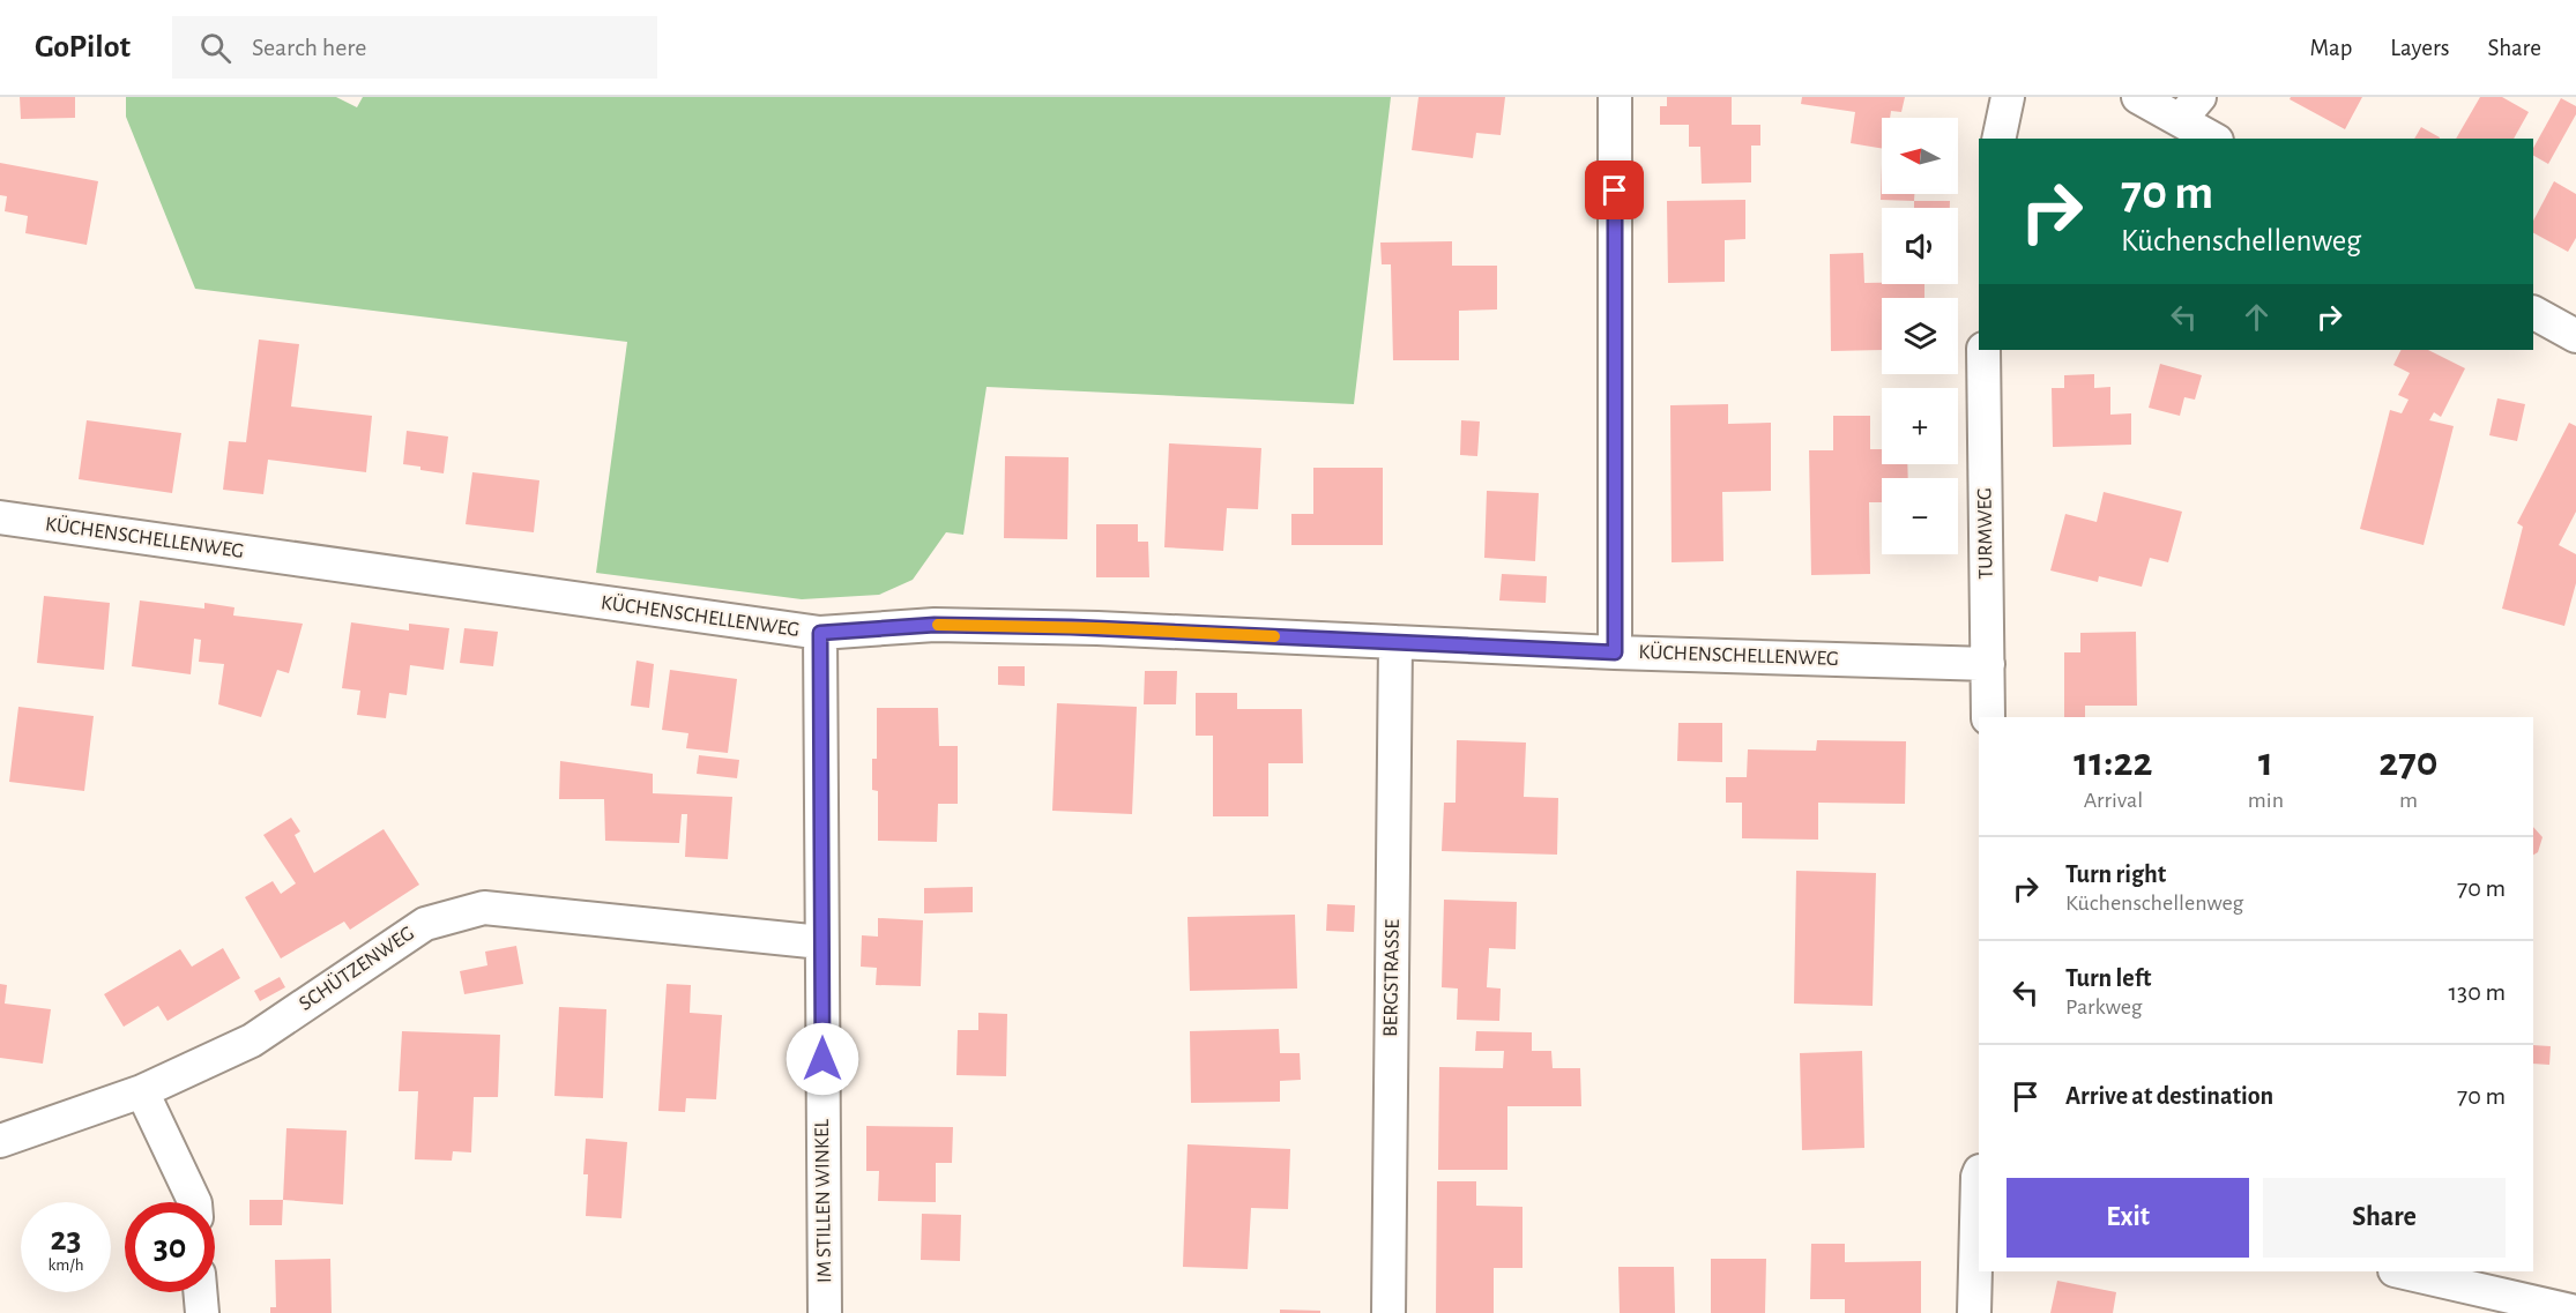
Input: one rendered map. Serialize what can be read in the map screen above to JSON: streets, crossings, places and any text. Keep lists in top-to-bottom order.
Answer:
{
  "streets": {
    "street": [
      "TURMWEG",
      "KÜCHENSCHELLENWEG",
      "SCHÜTZENWEG",
      "BERGSTRASSE",
      "IM STILLEN WINKEL"
    ]
  },
  "crossings": [
    ["TURMWEG", "KÜCHENSCHELLENWEG"],
    ["KÜCHENSCHELLENWEG", "BERGSTRASSE"],
    ["KÜCHENSCHELLENWEG", "IM STILLEN WINKEL"],
    ["SCHÜTZENWEG", "IM STILLEN WINKEL"]
  ],
  "north": "left",
  "page": {
    "header": "GoPilot",
    "search": "Search here",
    "nav": ["Map", "Layers", "Share"],
    "map_buttons": ["+", "−"],
    "turn": ["70 m", "Küchenschellenweg"],
    "eta": [
      "11:22",
      "Arrival",
      "1",
      "min",
      "270",
      "m"
    ],
    "list": [
      {
        "name": "Turn right",
        "note": "Küchenschellenweg",
        "value": "70 m"
      },
      {
        "name": "Turn left",
        "note": "Parkweg",
        "value": "130 m"
      },
      {
        "name": "Arrive at destination",
        "value": "70 m"
      }
    ],
    "buttons": ["Exit", "Share"],
    "speed": "23 km/h",
    "limit": "30"
  }
}
